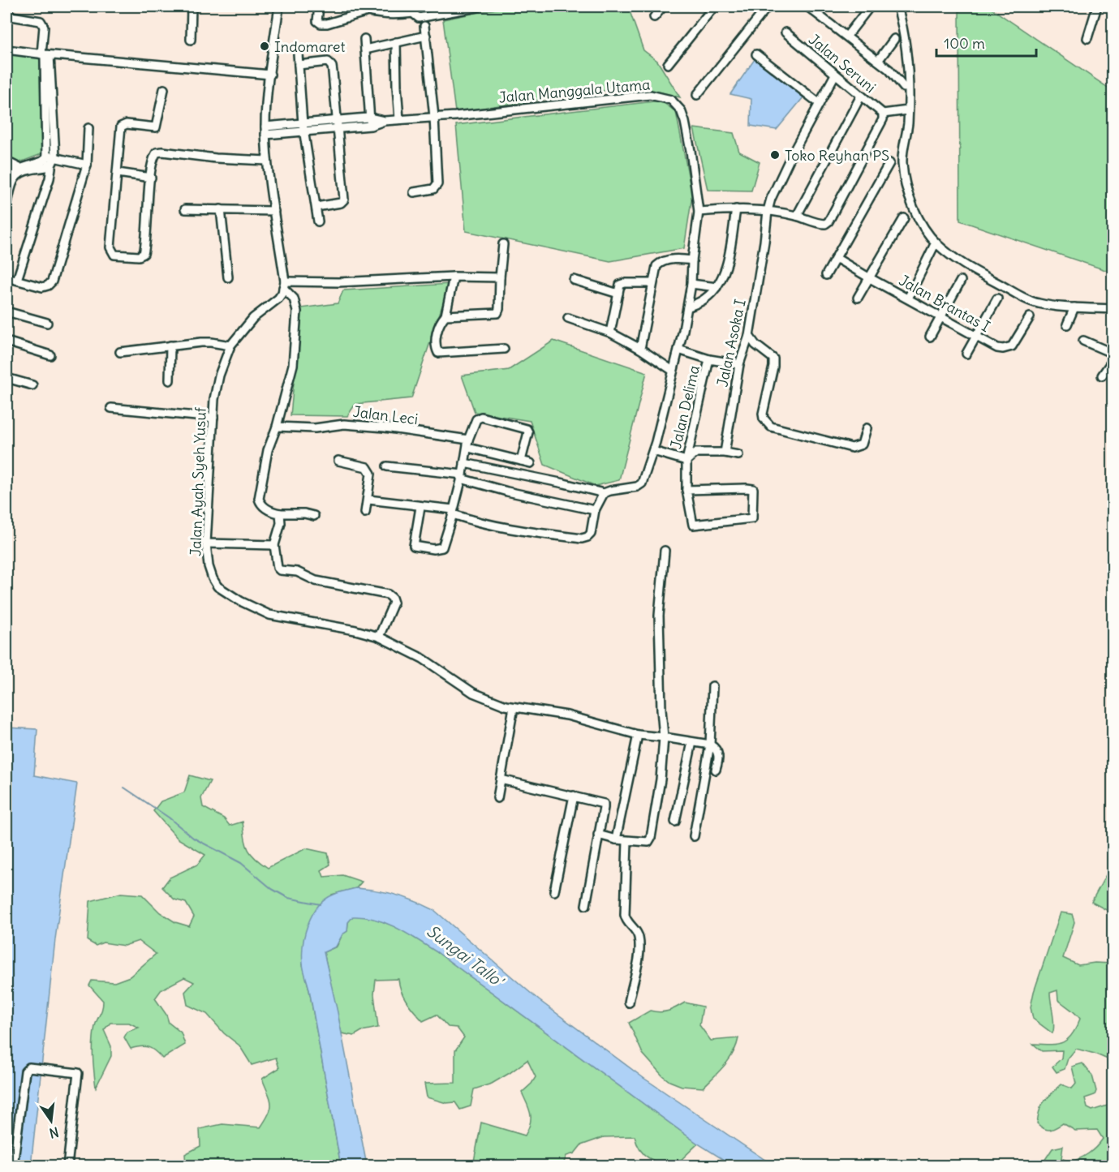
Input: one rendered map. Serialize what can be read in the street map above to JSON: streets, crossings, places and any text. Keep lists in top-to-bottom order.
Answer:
{
  "streets": {
    "street": [
      "Jalan Seruni",
      "Jalan Manggala Utama",
      "Jalan Brantas I",
      "Jalan Asoka I",
      "Jalan Delima",
      "Jalan Leci",
      "Jalan Ayah Syeh Yusuf"
    ]
  },
  "crossings": [
    ["Jalan Seruni", "Jalan Asoka I"]
  ],
  "water": ["Sungai Tallo'"],
  "places": ["Indomaret", "Toko Reyhan PS"],
  "scale_bar": "100 m",
  "north": "bottom"
}
